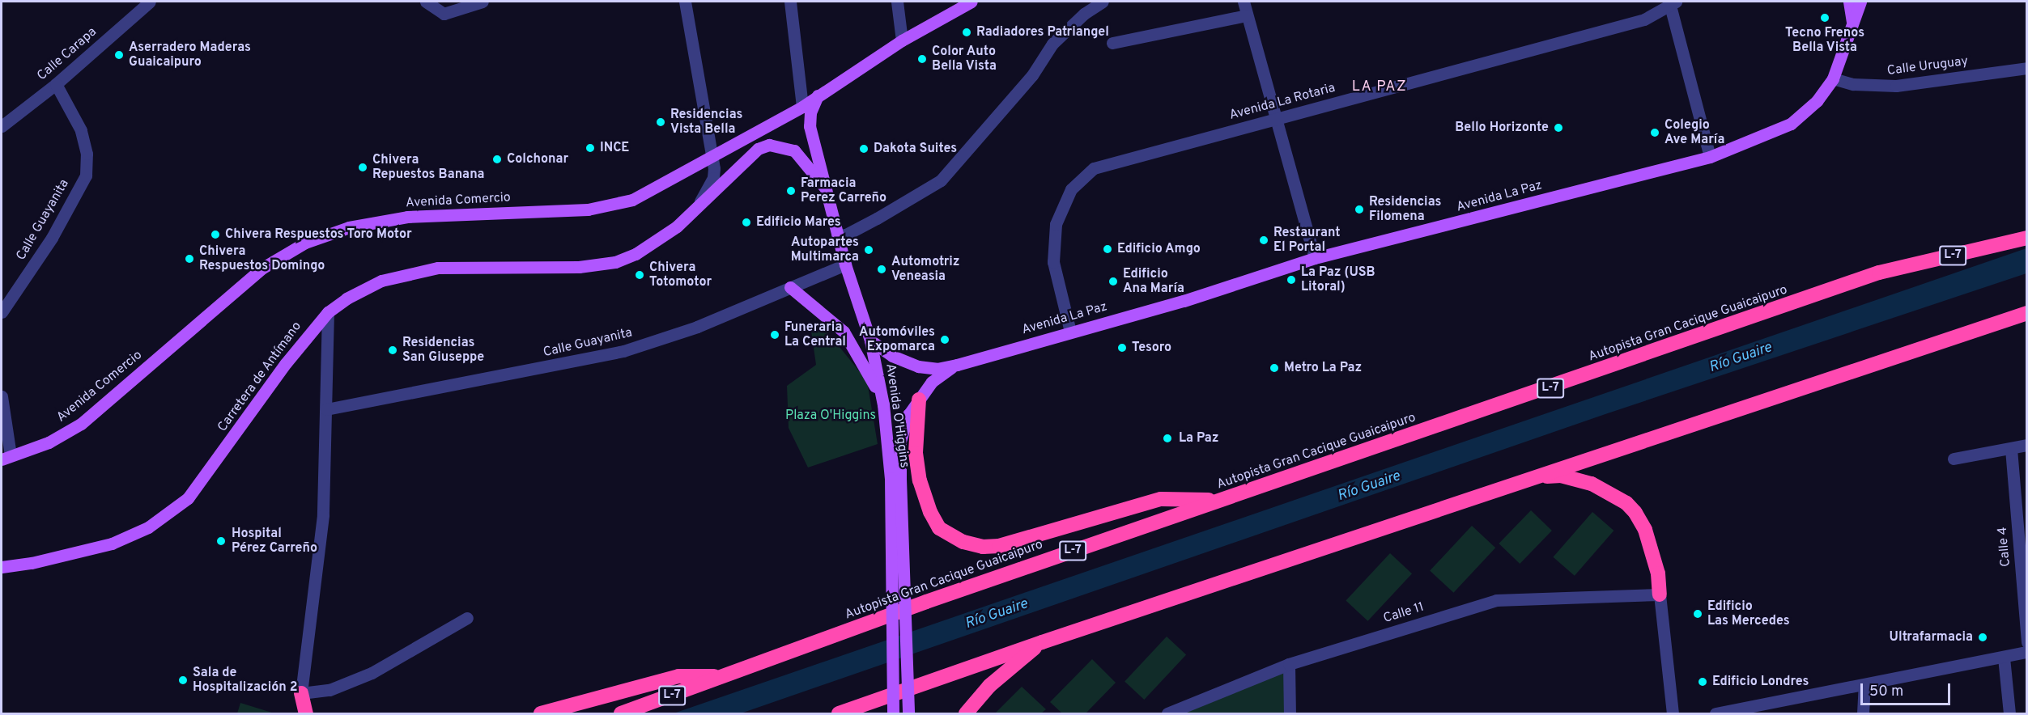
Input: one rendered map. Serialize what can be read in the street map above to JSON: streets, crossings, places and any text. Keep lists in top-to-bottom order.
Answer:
{
  "streets": {
    "highway": ["L-7", "Autopista Gran Cacique Guaicaipuro"],
    "main road": [
      "Avenida La Paz",
      "Avenida Comercio",
      "Carretera de Antímano",
      "Avenida O'Higgins"
    ],
    "street": [
      "Calle Carapa",
      "Calle Uruguay",
      "Avenida La Rotaria",
      "Calle Guayanita",
      "Calle 4",
      "Calle 11"
    ]
  },
  "crossings": [
    ["Calle Carapa", "Calle Guayanita"],
    ["Calle Uruguay", "Avenida La Paz"],
    ["Avenida La Rotaria", "Avenida La Paz"],
    ["Avenida La Paz", "Avenida O'Higgins"],
    ["Avenida Comercio", "Avenida O'Higgins"],
    ["Calle Guayanita", "Avenida O'Higgins"],
    ["Carretera de Antímano", "Avenida O'Higgins"]
  ],
  "districts": ["LA PAZ"],
  "water": ["Río Guaire"],
  "parks": ["Plaza O'Higgins"],
  "places": [
    "Tecno Frenos Bella Vista",
    "Radiadores Patriangel",
    "Aserradero Maderas Guaicaipuro",
    "Color Auto Bella Vista",
    "Residencias Vista Bella",
    "Bello Horizonte",
    "Colegio Ave María",
    "INCE",
    "Dakota Suites",
    "Colchonar",
    "Chivera Repuestos Banana",
    "Farmacia Perez Carreño",
    "Residencias Filomena",
    "Edificio Mares",
    "Chivera Respuestos Toro Motor",
    "Restaurant El Portal",
    "Edificio Amgo",
    "Autopartes Multimarca",
    "Chivera Respuestos Domingo",
    "Automotriz Veneasia",
    "Chivera Totomotor",
    "La Paz (USB Litoral)",
    "Edificio Ana María",
    "Funeraria La Central",
    "Automóviles Expomarca",
    "Tesoro",
    "Residencias San Giuseppe",
    "Metro La Paz",
    "La Paz",
    "Hospital Pérez Carreño",
    "Edificio Las Mercedes",
    "Ultrafarmacia",
    "Sala de Hospitalización 2",
    "Edificio Londres"
  ],
  "scale_bar": "50 m"
}
